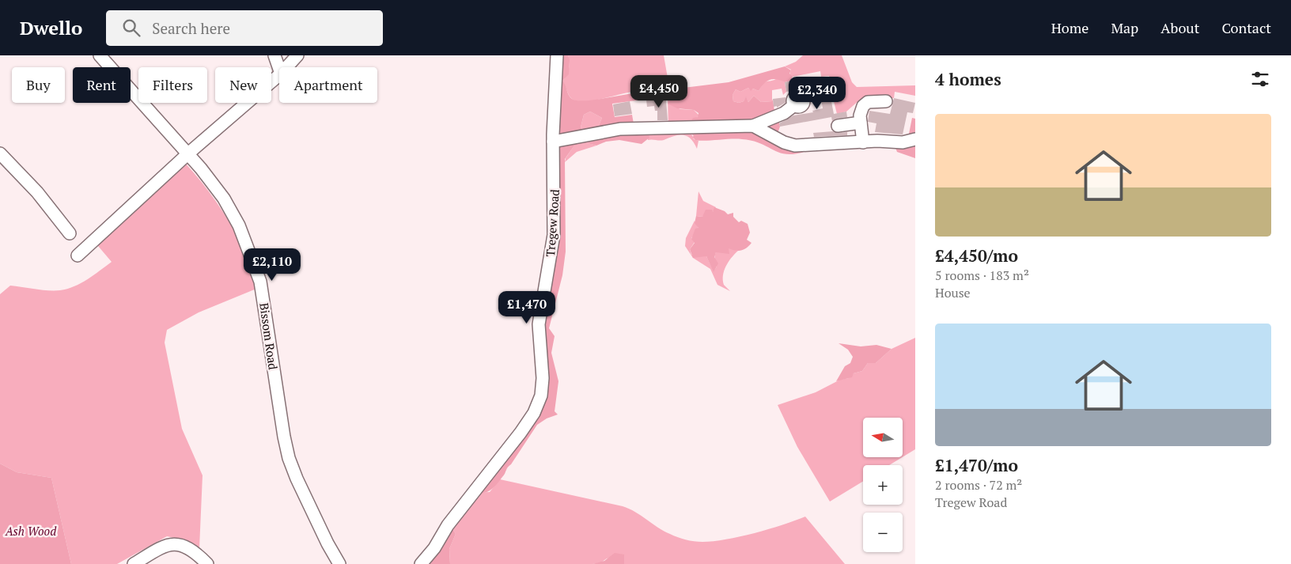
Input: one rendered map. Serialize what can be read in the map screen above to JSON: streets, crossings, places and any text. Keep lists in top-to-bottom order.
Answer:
{
  "streets": {
    "street": ["Tregew Road", "Bissom Road"]
  },
  "parks": ["Ash Wood"],
  "north": "left",
  "page": {
    "header": "Dwello",
    "search": "Search here",
    "nav": [
      "Home",
      "Map",
      "About",
      "Contact"
    ],
    "heading": "4 homes",
    "chip": [
      "Buy",
      "Rent",
      "Filters",
      "New",
      "Apartment"
    ],
    "price": [
      "£4,450",
      "£2,340",
      "£2,110",
      "£1,470"
    ],
    "list": [
      {
        "name": "£4,450/mo",
        "note": "5 rooms · 183 m² · House"
      },
      {
        "name": "£1,470/mo",
        "note": "2 rooms · 72 m² · Tregew Road"
      }
    ],
    "map_buttons": ["+", "−"]
  }
}
